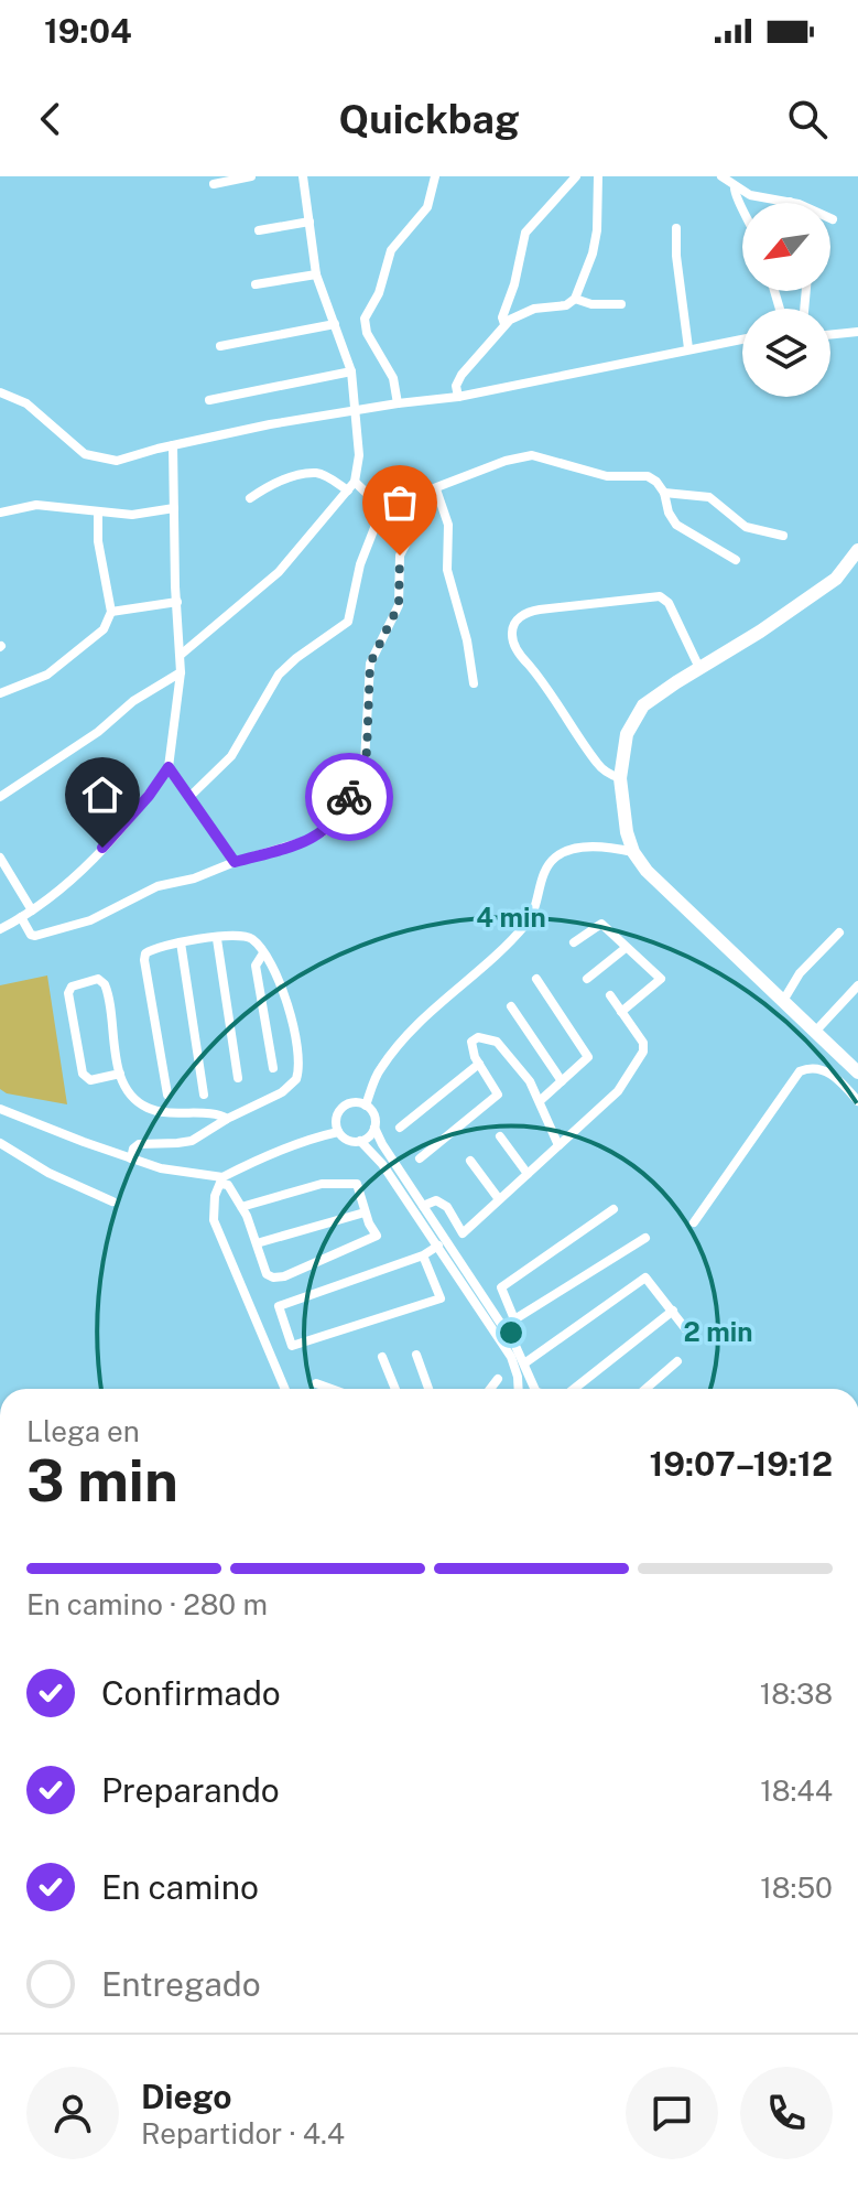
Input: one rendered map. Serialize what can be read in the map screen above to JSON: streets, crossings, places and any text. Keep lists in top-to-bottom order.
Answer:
{
  "north": "bottom left",
  "page": {
    "status": "19:04",
    "header": "Quickbag",
    "heading": ["3 min", "Llega en", "19:07–19:12"],
    "panel": ["Diego", "Repartidor · 4.4"],
    "bar": "En camino · 280 m",
    "list": [
      ["Confirmado", "18:38"],
      ["Preparando", "18:44"],
      ["En camino", "18:50"],
      "Entregado"
    ]
  },
  "rings": ["4 min", "2 min"]
}
